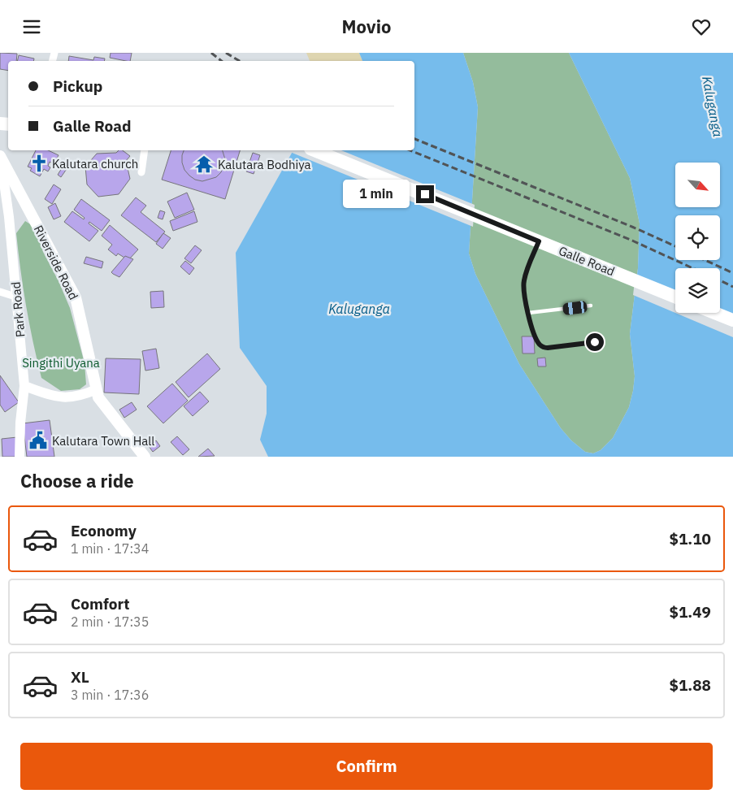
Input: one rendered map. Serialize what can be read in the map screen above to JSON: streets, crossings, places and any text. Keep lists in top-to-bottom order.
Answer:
{
  "streets": {
    "highway": ["Galle Road"],
    "main road": ["Riverside Road"],
    "street": ["Park Road"]
  },
  "crossings": [
    ["Riverside Road", "Park Road"]
  ],
  "water": ["Kaluganga"],
  "parks": ["Singithi Uyana"],
  "places": {
    "church": ["Kalutara church"],
    "temple": ["Kalutara Bodhiya"],
    "public building": ["Kalutara Town Hall"]
  },
  "north": "bottom right",
  "page": {
    "header": "Movio",
    "banner": ["Pickup", "Galle Road"],
    "bubble": "1 min",
    "heading": "Choose a ride",
    "list": [
      {
        "name": "Economy",
        "note": "1 min · 17:34",
        "value": "$1.10"
      },
      {
        "name": "Comfort",
        "note": "2 min · 17:35",
        "value": "$1.49"
      },
      {
        "name": "XL",
        "note": "3 min · 17:36",
        "value": "$1.88"
      }
    ],
    "buttons": "Confirm"
  }
}
